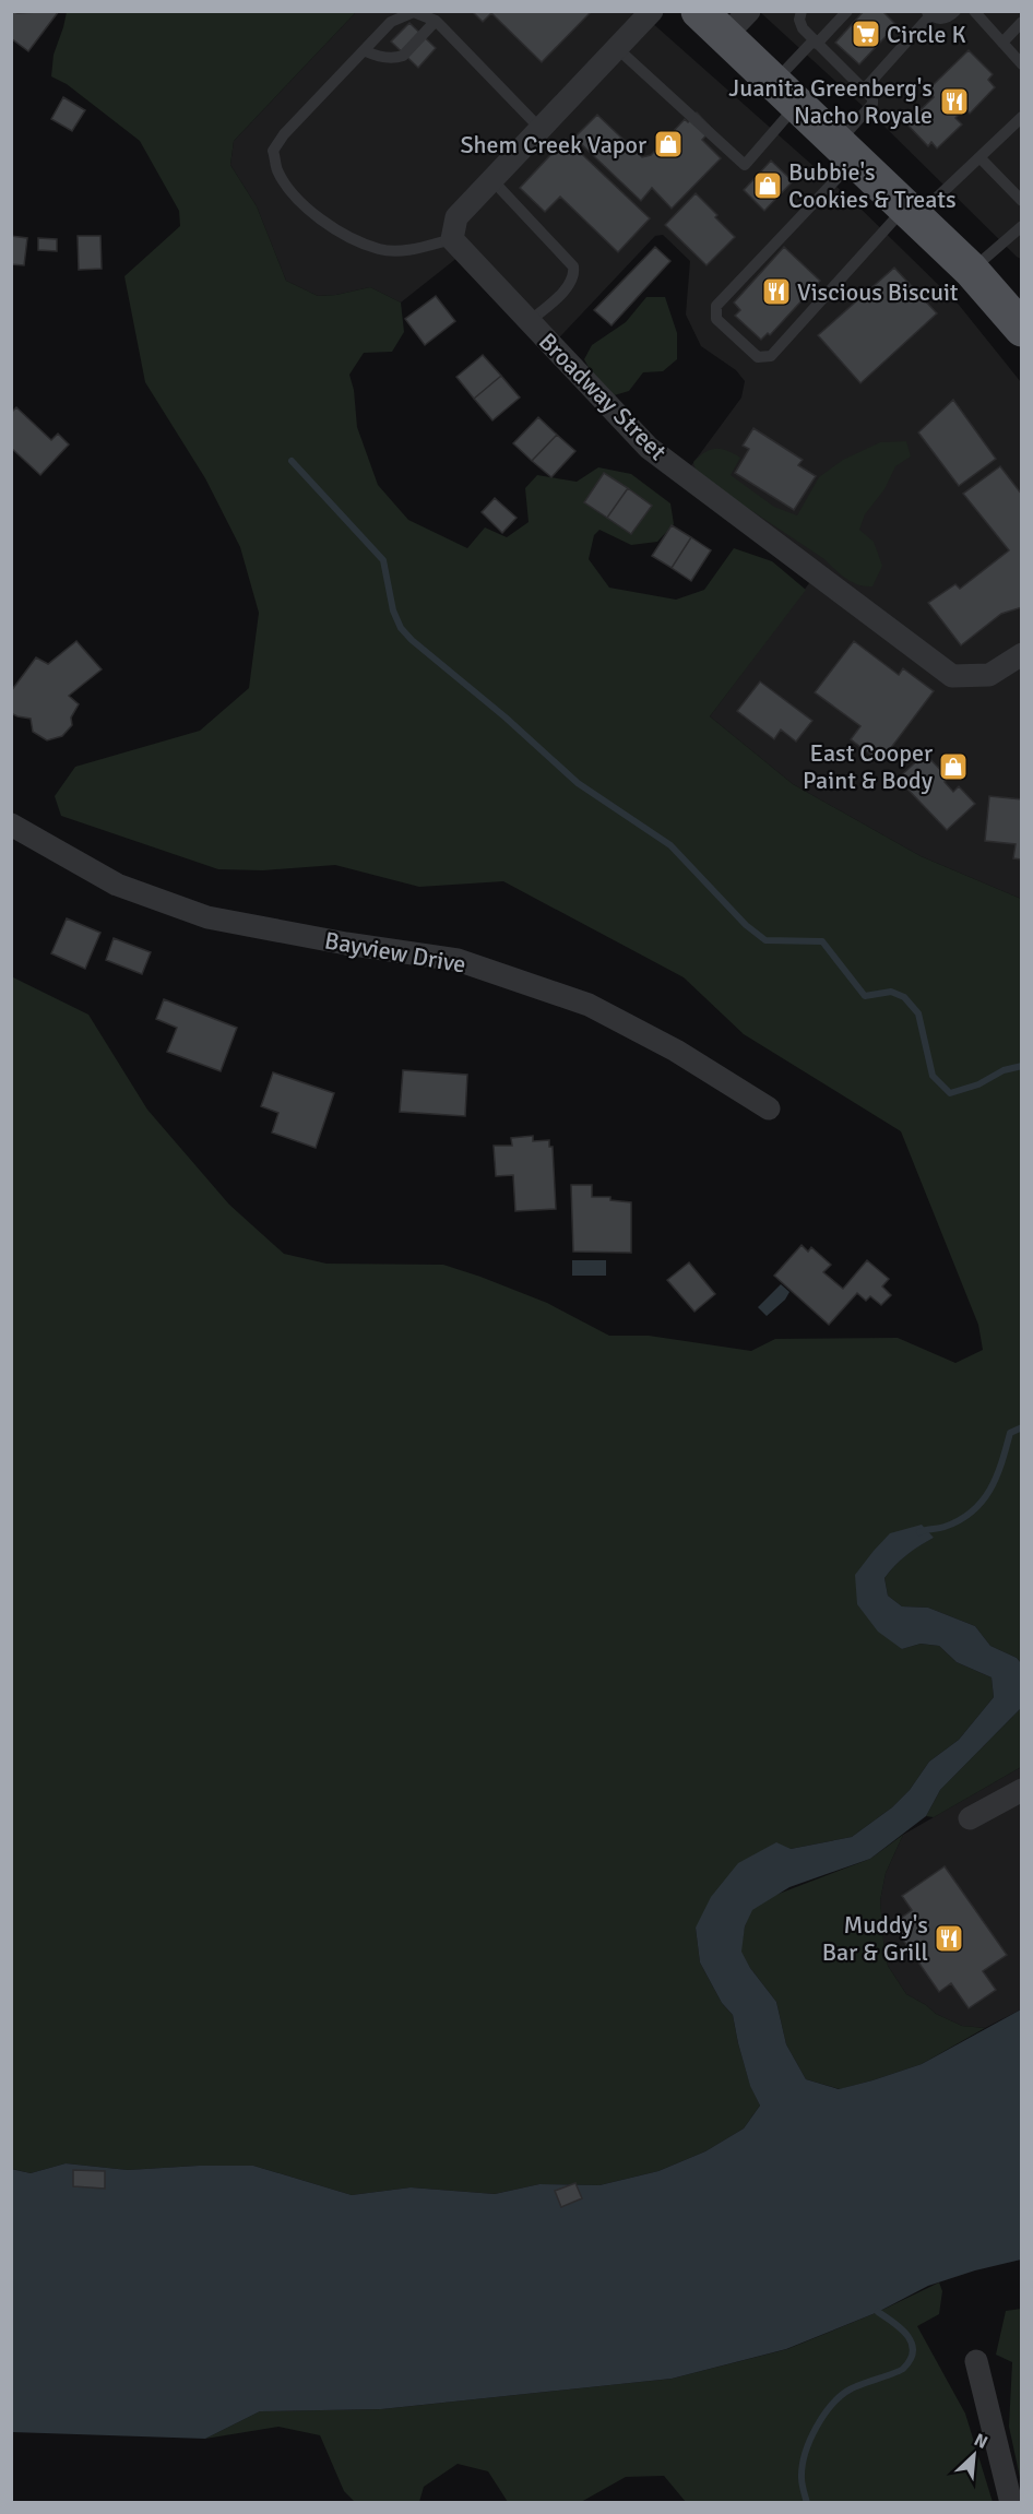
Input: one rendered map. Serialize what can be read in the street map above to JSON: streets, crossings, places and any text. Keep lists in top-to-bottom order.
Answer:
{
  "streets": {
    "street": ["Broadway Street", "Bayview Drive"]
  },
  "places": {
    "supermarket": ["Circle K"],
    "restaurant": ["Juanita Greenberg's Nacho Royale", "Viscious Biscuit", "Muddy's Bar & Grill"],
    "shop": ["Shem Creek Vapor", "Bubbie's Cookies & Treats", "East Cooper Paint & Body"]
  },
  "north": "top right"
}
